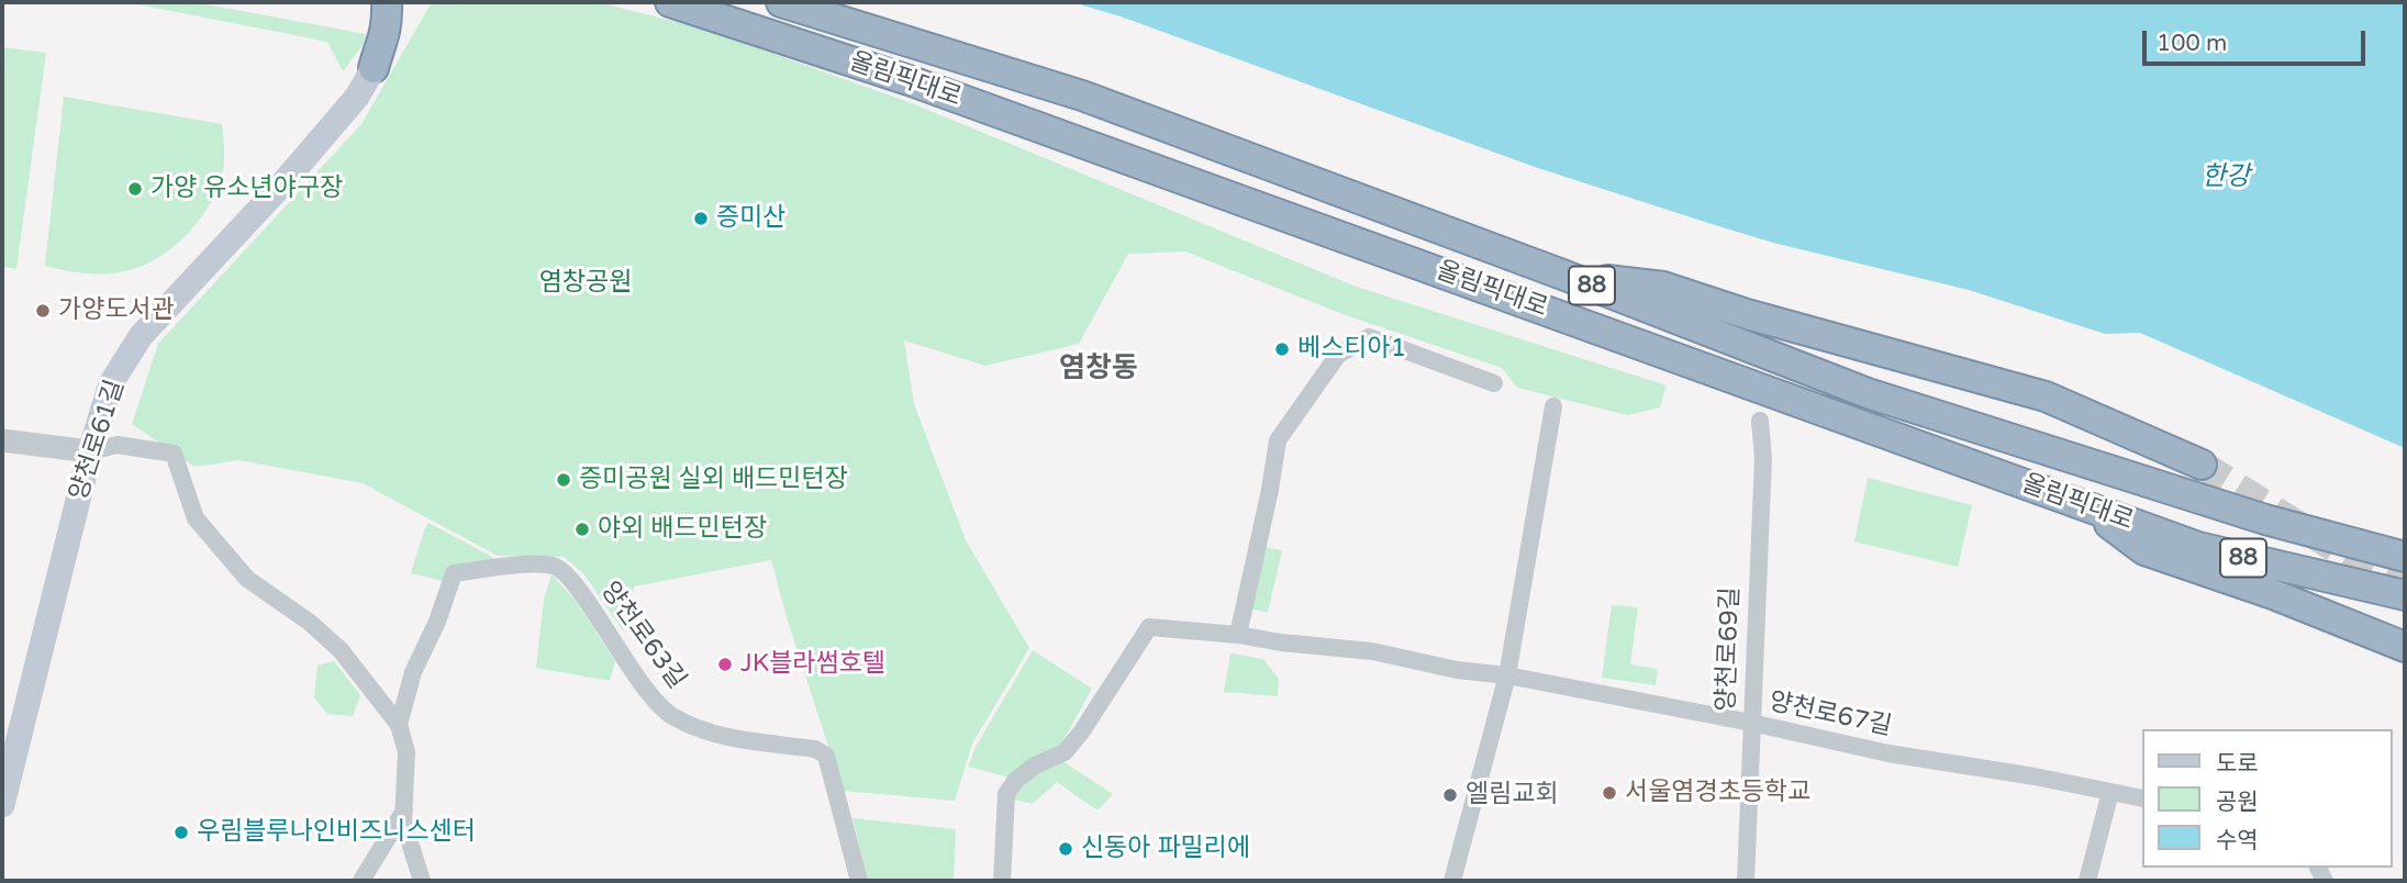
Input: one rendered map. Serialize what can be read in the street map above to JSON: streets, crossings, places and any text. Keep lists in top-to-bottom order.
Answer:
{
  "streets": {
    "highway": ["올림픽대로", "88"],
    "main road": ["양천로61길"],
    "street": ["양천로63길", "양천로69길", "양천로67길"]
  },
  "crossings": [
    ["양천로61길", "양천로63길"],
    ["양천로69길", "양천로67길"]
  ],
  "districts": ["염창동"],
  "water": ["한강"],
  "parks": ["염창공원"],
  "places": [
    "가양 유소년야구장",
    "증미산",
    "가양도서관",
    "베스티아1",
    "증미공원 실외 배드민턴장",
    "야외 배드민턴장",
    "JK블라썸호텔",
    "서울염경초등학교",
    "엘림교회",
    "우림블루나인비즈니스센터",
    "신동아 파밀리에"
  ],
  "legend": ["도로", "공원", "수역"],
  "scale_bar": "100 m"
}
